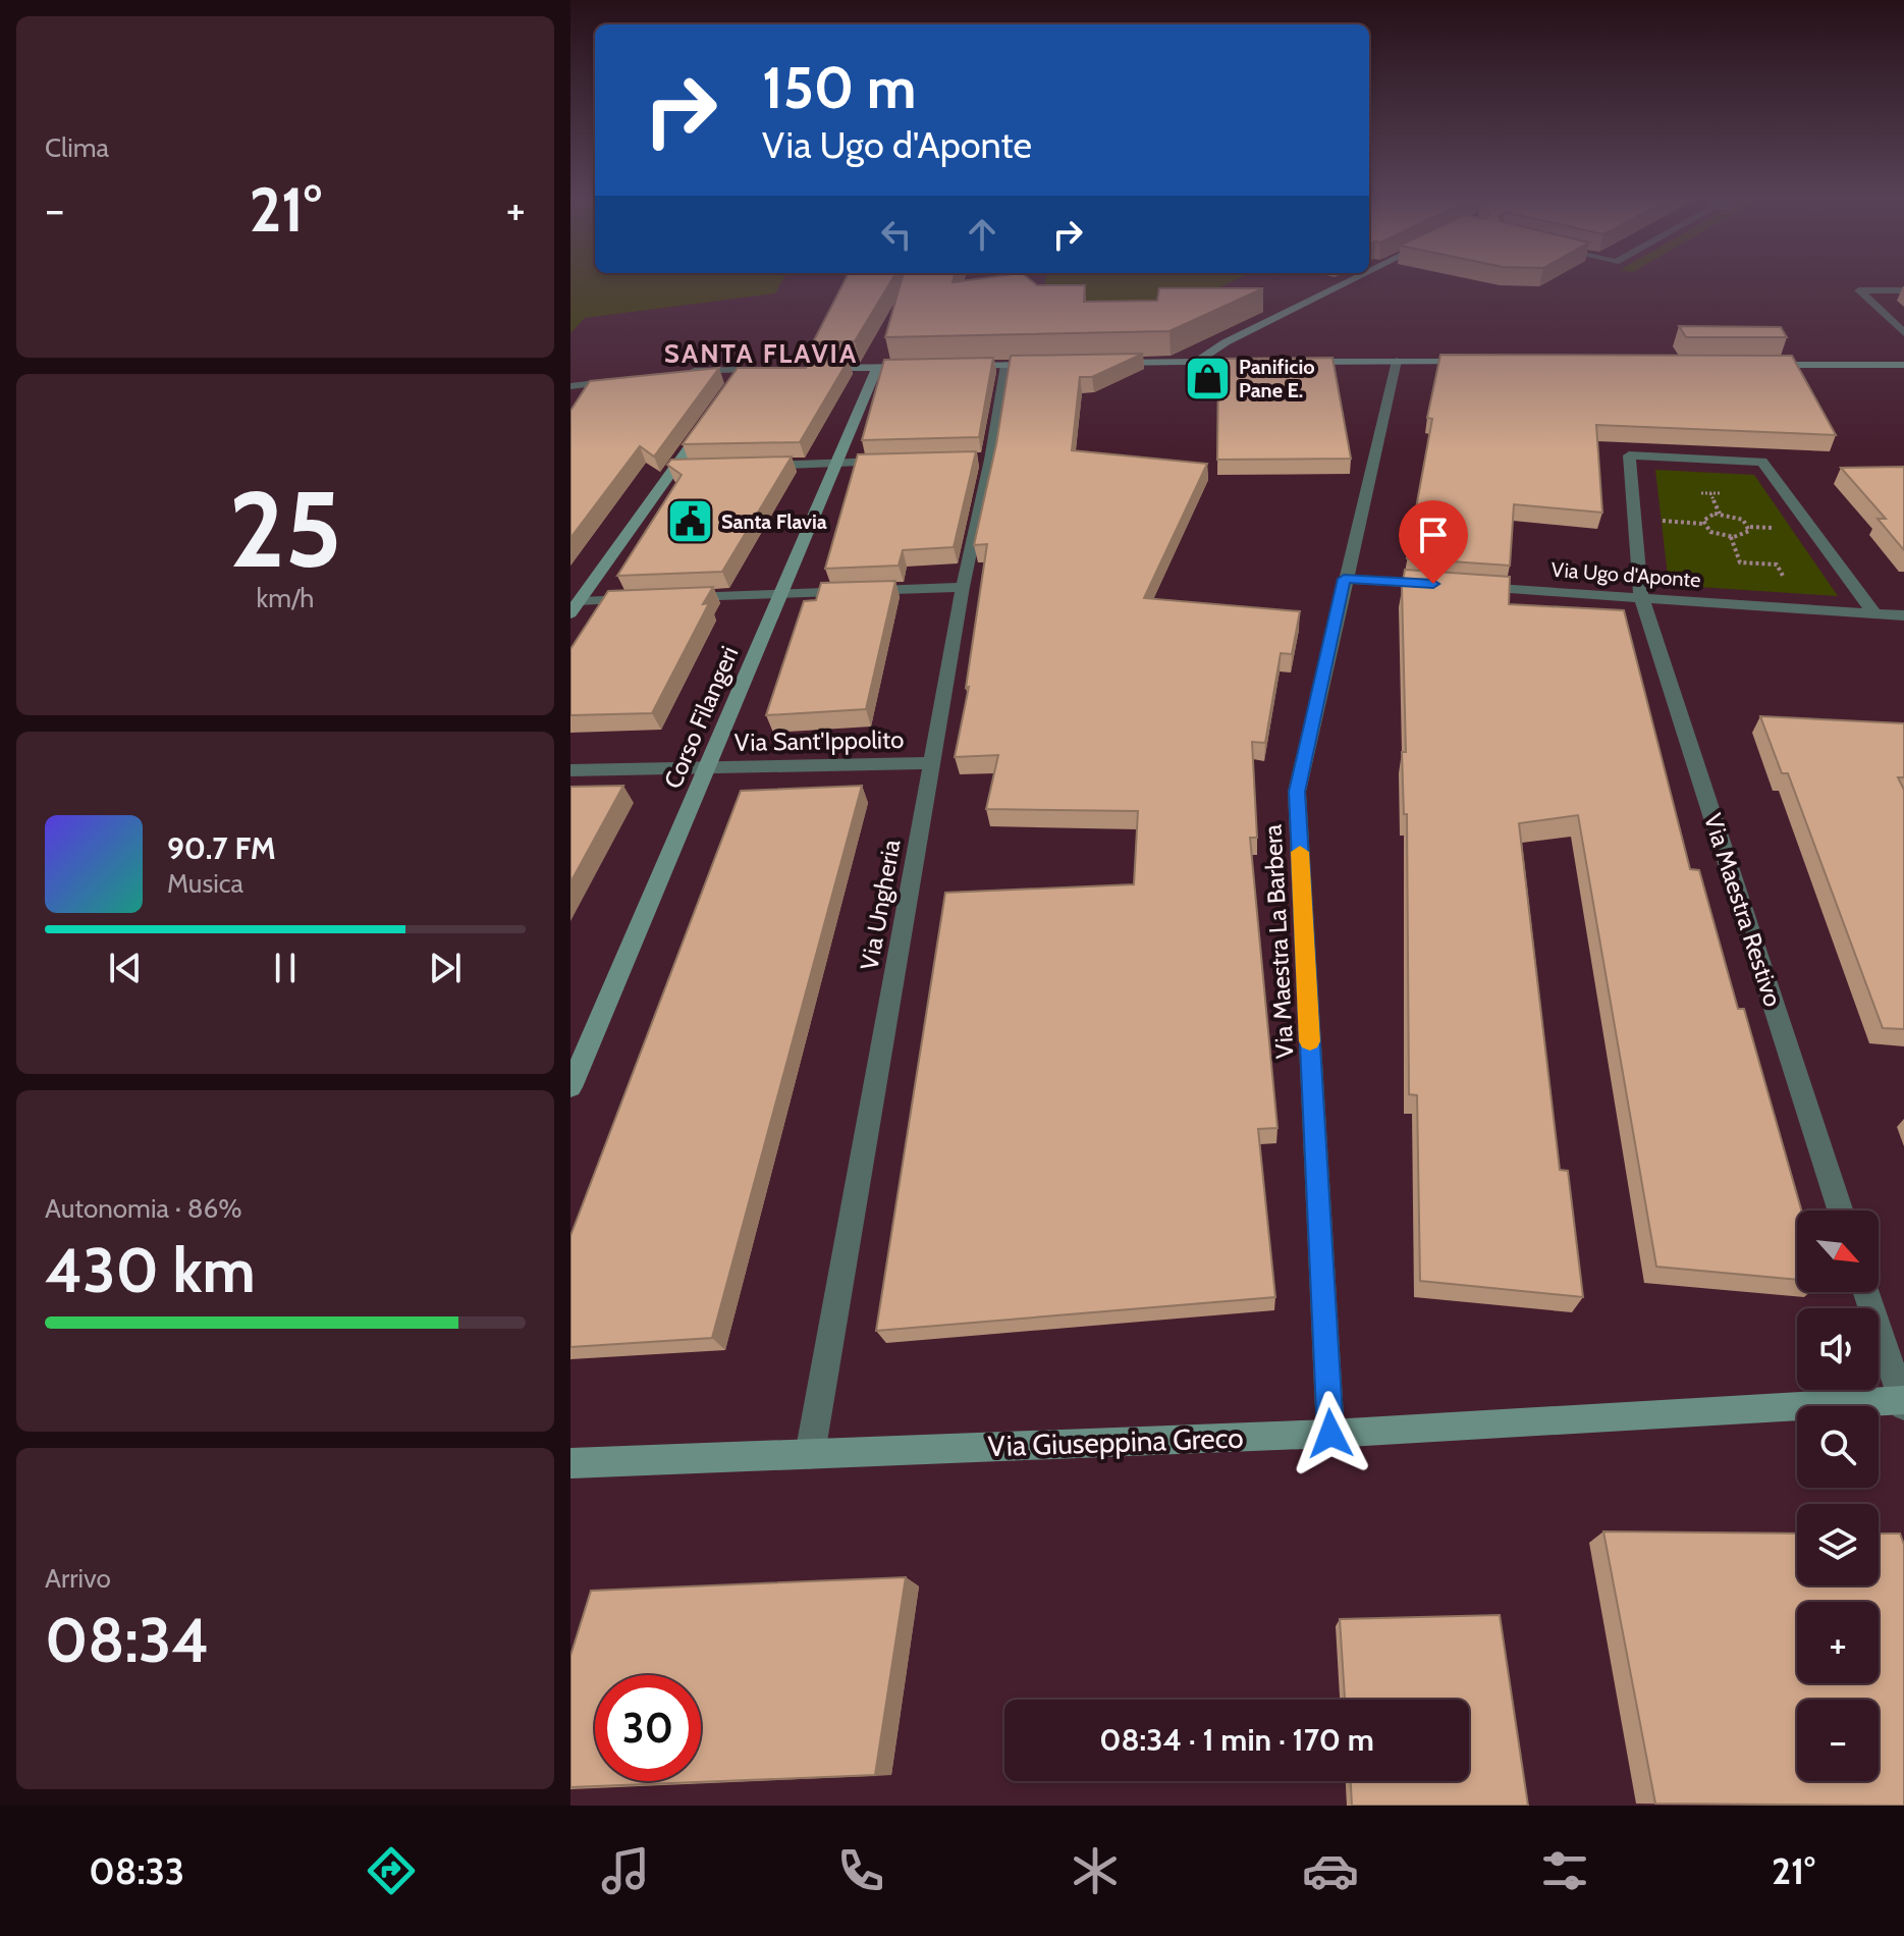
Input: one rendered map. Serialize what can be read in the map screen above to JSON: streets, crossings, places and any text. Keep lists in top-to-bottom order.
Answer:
{
  "streets": {
    "street": [
      "Via Ugo d'Aponte",
      "Corso Filangeri",
      "Via Sant'Ippolito",
      "Via Ungheria",
      "Via Maestra Restivo",
      "Via Maestra La Barbera",
      "Via Giuseppina Greco"
    ]
  },
  "crossings": [
    ["Via Ugo d'Aponte", "Via Maestra Restivo"],
    ["Via Ugo d'Aponte", "Via Maestra La Barbera"],
    ["Corso Filangeri", "Via Sant'Ippolito"],
    ["Via Sant'Ippolito", "Via Ungheria"],
    ["Via Ungheria", "Via Giuseppina Greco"],
    ["Via Maestra La Barbera", "Via Giuseppina Greco"]
  ],
  "districts": ["SANTA FLAVIA"],
  "places": {
    "shop": ["Panificio Pane E."],
    "public building": ["Santa Flavia"]
  },
  "north": "bottom right",
  "page": {
    "tile": [
      "Clima",
      ["25", "km/h"],
      ["Autonomia · 86%", "430 km"],
      ["Arrivo", "08:34"]
    ],
    "turn": ["150 m", "Via Ugo d'Aponte"],
    "heat": ["−", "21°", "+"],
    "song": ["90.7 FM", "Musica"],
    "map_buttons": ["+", "−"],
    "limit": "30",
    "trip": "08:34 · 1 min · 170 m",
    "tabs": ["08:33", "21°"]
  }
}
